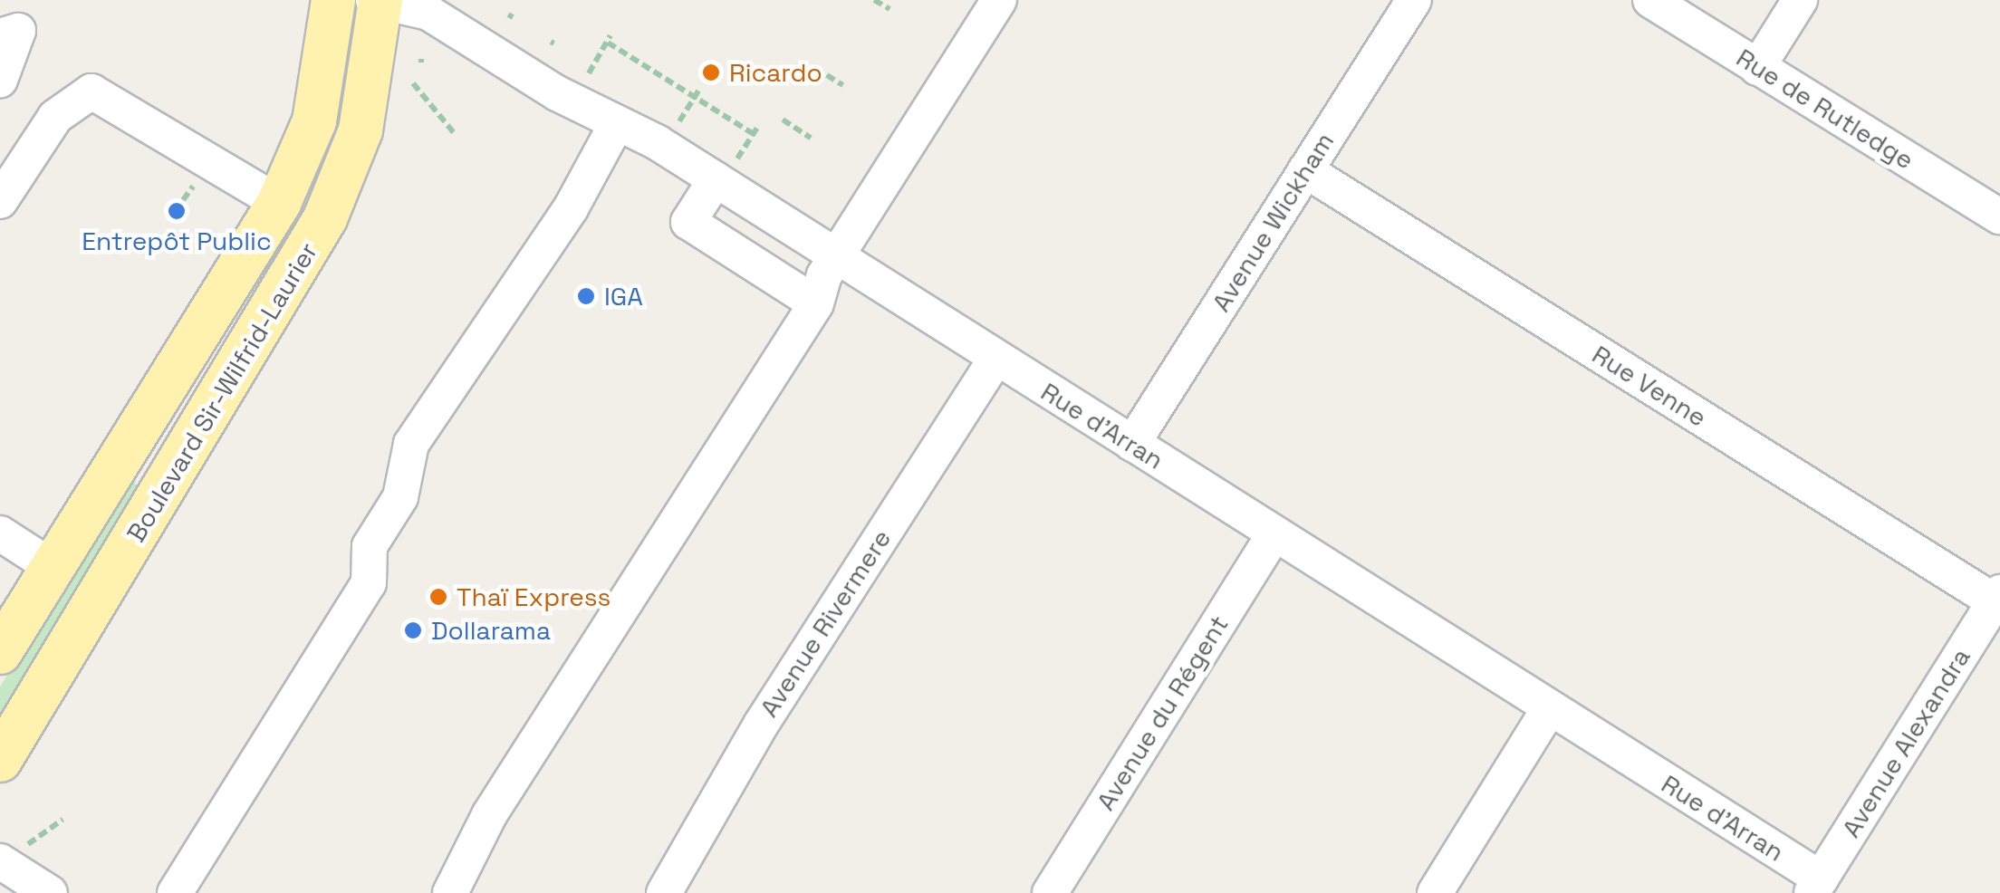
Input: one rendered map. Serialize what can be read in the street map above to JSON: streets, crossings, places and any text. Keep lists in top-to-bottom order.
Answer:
{
  "streets": {
    "main road": ["Boulevard Sir-Wilfrid-Laurier"],
    "street": [
      "Rue de Rutledge",
      "Avenue Wickham",
      "Rue Venne",
      "Rue d'Arran",
      "Avenue Rivermere",
      "Avenue du Régent",
      "Avenue Alexandra"
    ]
  },
  "crossings": [
    ["Avenue Wickham", "Rue Venne"],
    ["Avenue Wickham", "Rue d'Arran"],
    ["Rue Venne", "Avenue Alexandra"],
    ["Boulevard Sir-Wilfrid-Laurier", "Rue d'Arran"],
    ["Rue d'Arran", "Avenue Rivermere"],
    ["Rue d'Arran", "Avenue du Régent"],
    ["Rue d'Arran", "Avenue Alexandra"]
  ],
  "places": [
    "Ricardo",
    "Entrepôt Public",
    "IGA",
    "Thaï Express",
    "Dollarama"
  ]
}
